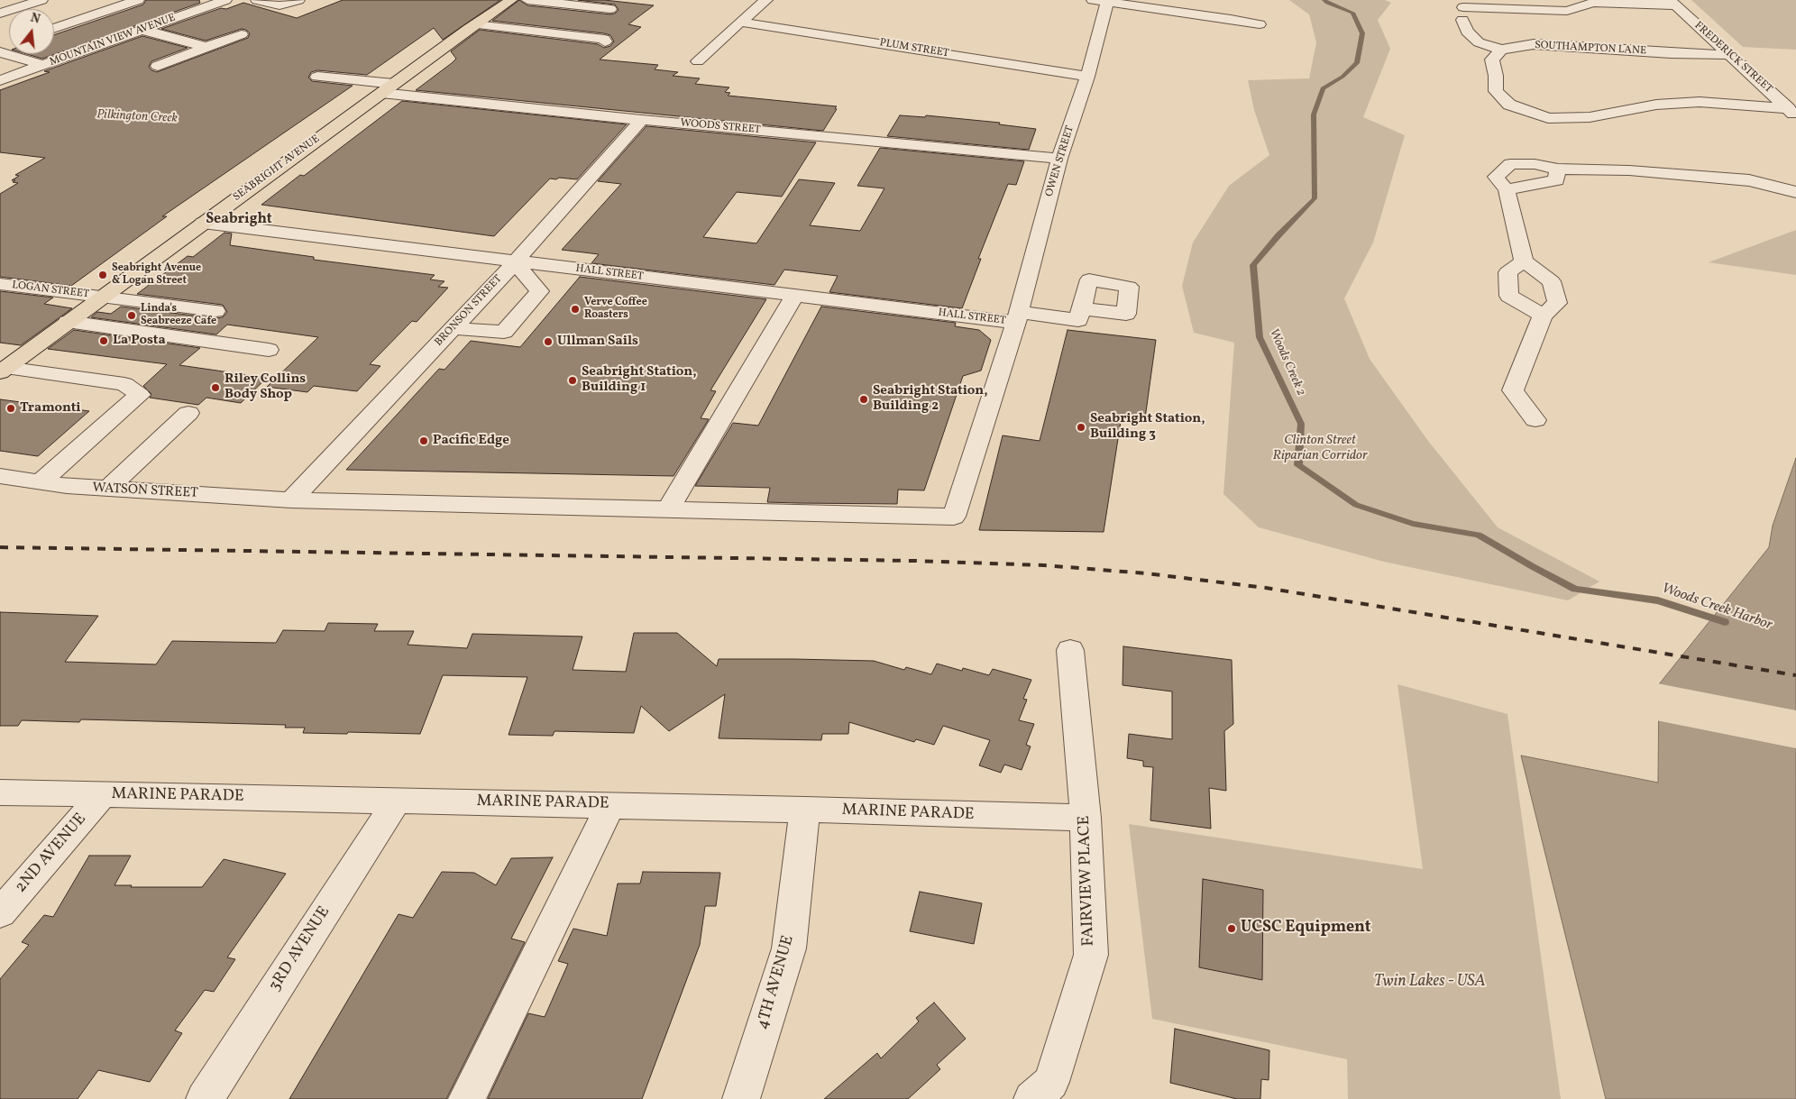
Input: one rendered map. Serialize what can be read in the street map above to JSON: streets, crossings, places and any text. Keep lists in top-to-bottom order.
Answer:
{
  "streets": {
    "main road": ["SEABRIGHT AVENUE"],
    "street": [
      "MOUNTAIN VIEW AVENUE",
      "PLUM STREET",
      "SOUTHAMPTON LANE",
      "FREDERICK STREET",
      "WOODS STREET",
      "OWEN STREET",
      "HALL STREET",
      "LOGAN STREET",
      "BRONSON STREET",
      "WATSON STREET",
      "MARINE PARADE",
      "2ND AVENUE",
      "FAIRVIEW PLACE",
      "3RD AVENUE",
      "4TH AVENUE"
    ]
  },
  "crossings": [
    ["PLUM STREET", "OWEN STREET"],
    ["SOUTHAMPTON LANE", "FREDERICK STREET"],
    ["WOODS STREET", "OWEN STREET"],
    ["WOODS STREET", "SEABRIGHT AVENUE"],
    ["WOODS STREET", "BRONSON STREET"],
    ["OWEN STREET", "HALL STREET"],
    ["OWEN STREET", "WATSON STREET"],
    ["SEABRIGHT AVENUE", "HALL STREET"],
    ["SEABRIGHT AVENUE", "LOGAN STREET"],
    ["HALL STREET", "BRONSON STREET"],
    ["BRONSON STREET", "WATSON STREET"],
    ["MARINE PARADE", "2ND AVENUE"],
    ["MARINE PARADE", "FAIRVIEW PLACE"],
    ["MARINE PARADE", "3RD AVENUE"],
    ["MARINE PARADE", "4TH AVENUE"]
  ],
  "districts": ["Seabright"],
  "water": ["Pilkington Creek", "Woods Creek 2", "Woods Creek Harbor"],
  "parks": ["Clinton Street Riparian Corridor", "Twin Lakes - USA"],
  "places": [
    "Seabright Avenue & Logan Street",
    "Verve Coffee Roasters",
    "Linda's Seabreeze Cafe",
    "La Posta",
    "Ullman Sails",
    "Seabright Station, Building 1",
    "Riley Collins Body Shop",
    "Seabright Station, Building 2",
    "Tramonti",
    "Seabright Station, Building 3",
    "Pacific Edge",
    "UCSC Equipment"
  ],
  "north": "top"
}
